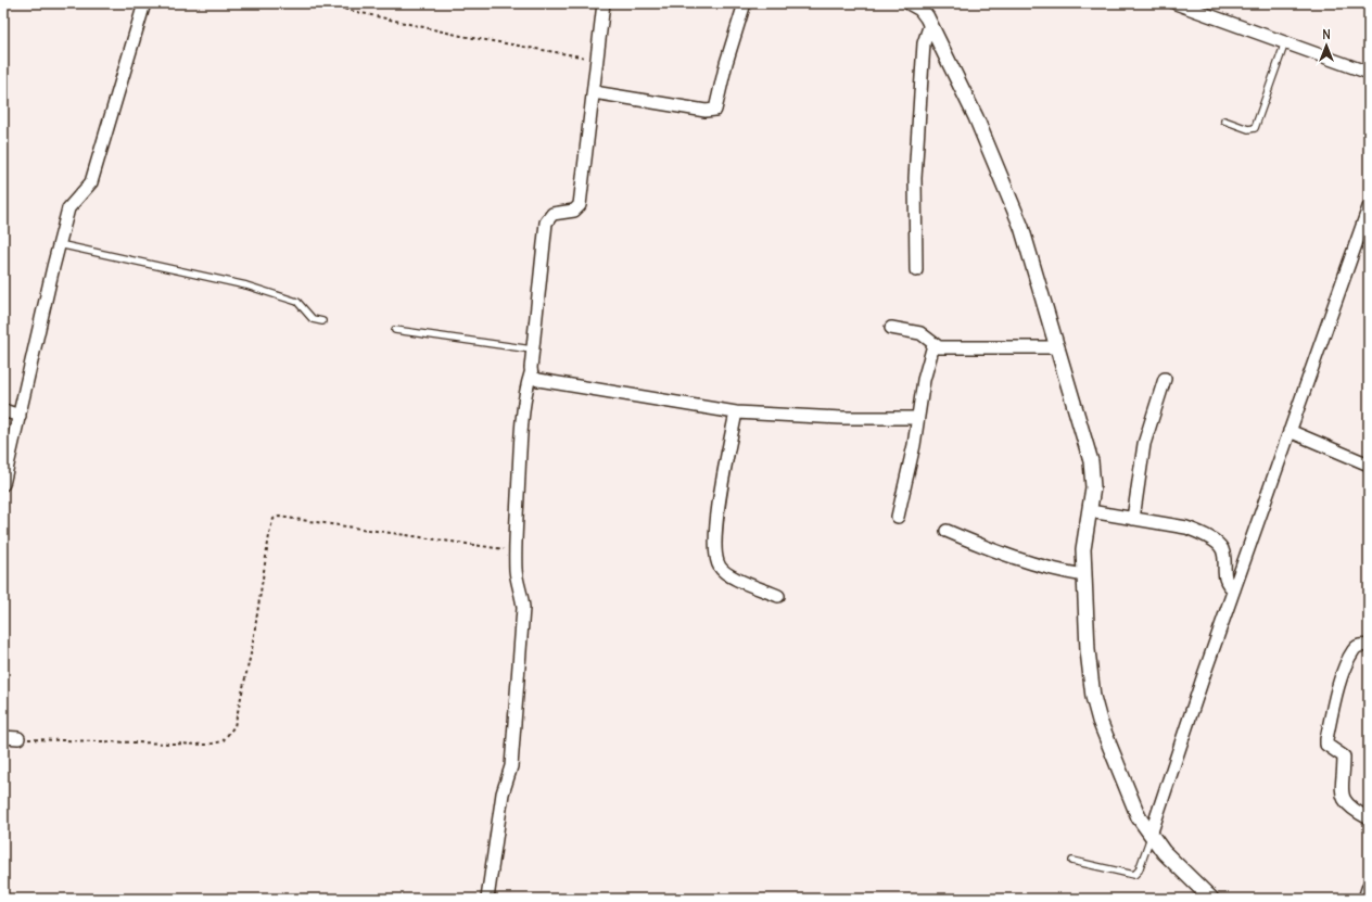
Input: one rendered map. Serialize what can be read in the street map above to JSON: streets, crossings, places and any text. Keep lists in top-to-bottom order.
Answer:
{
  "north": "top"
}
